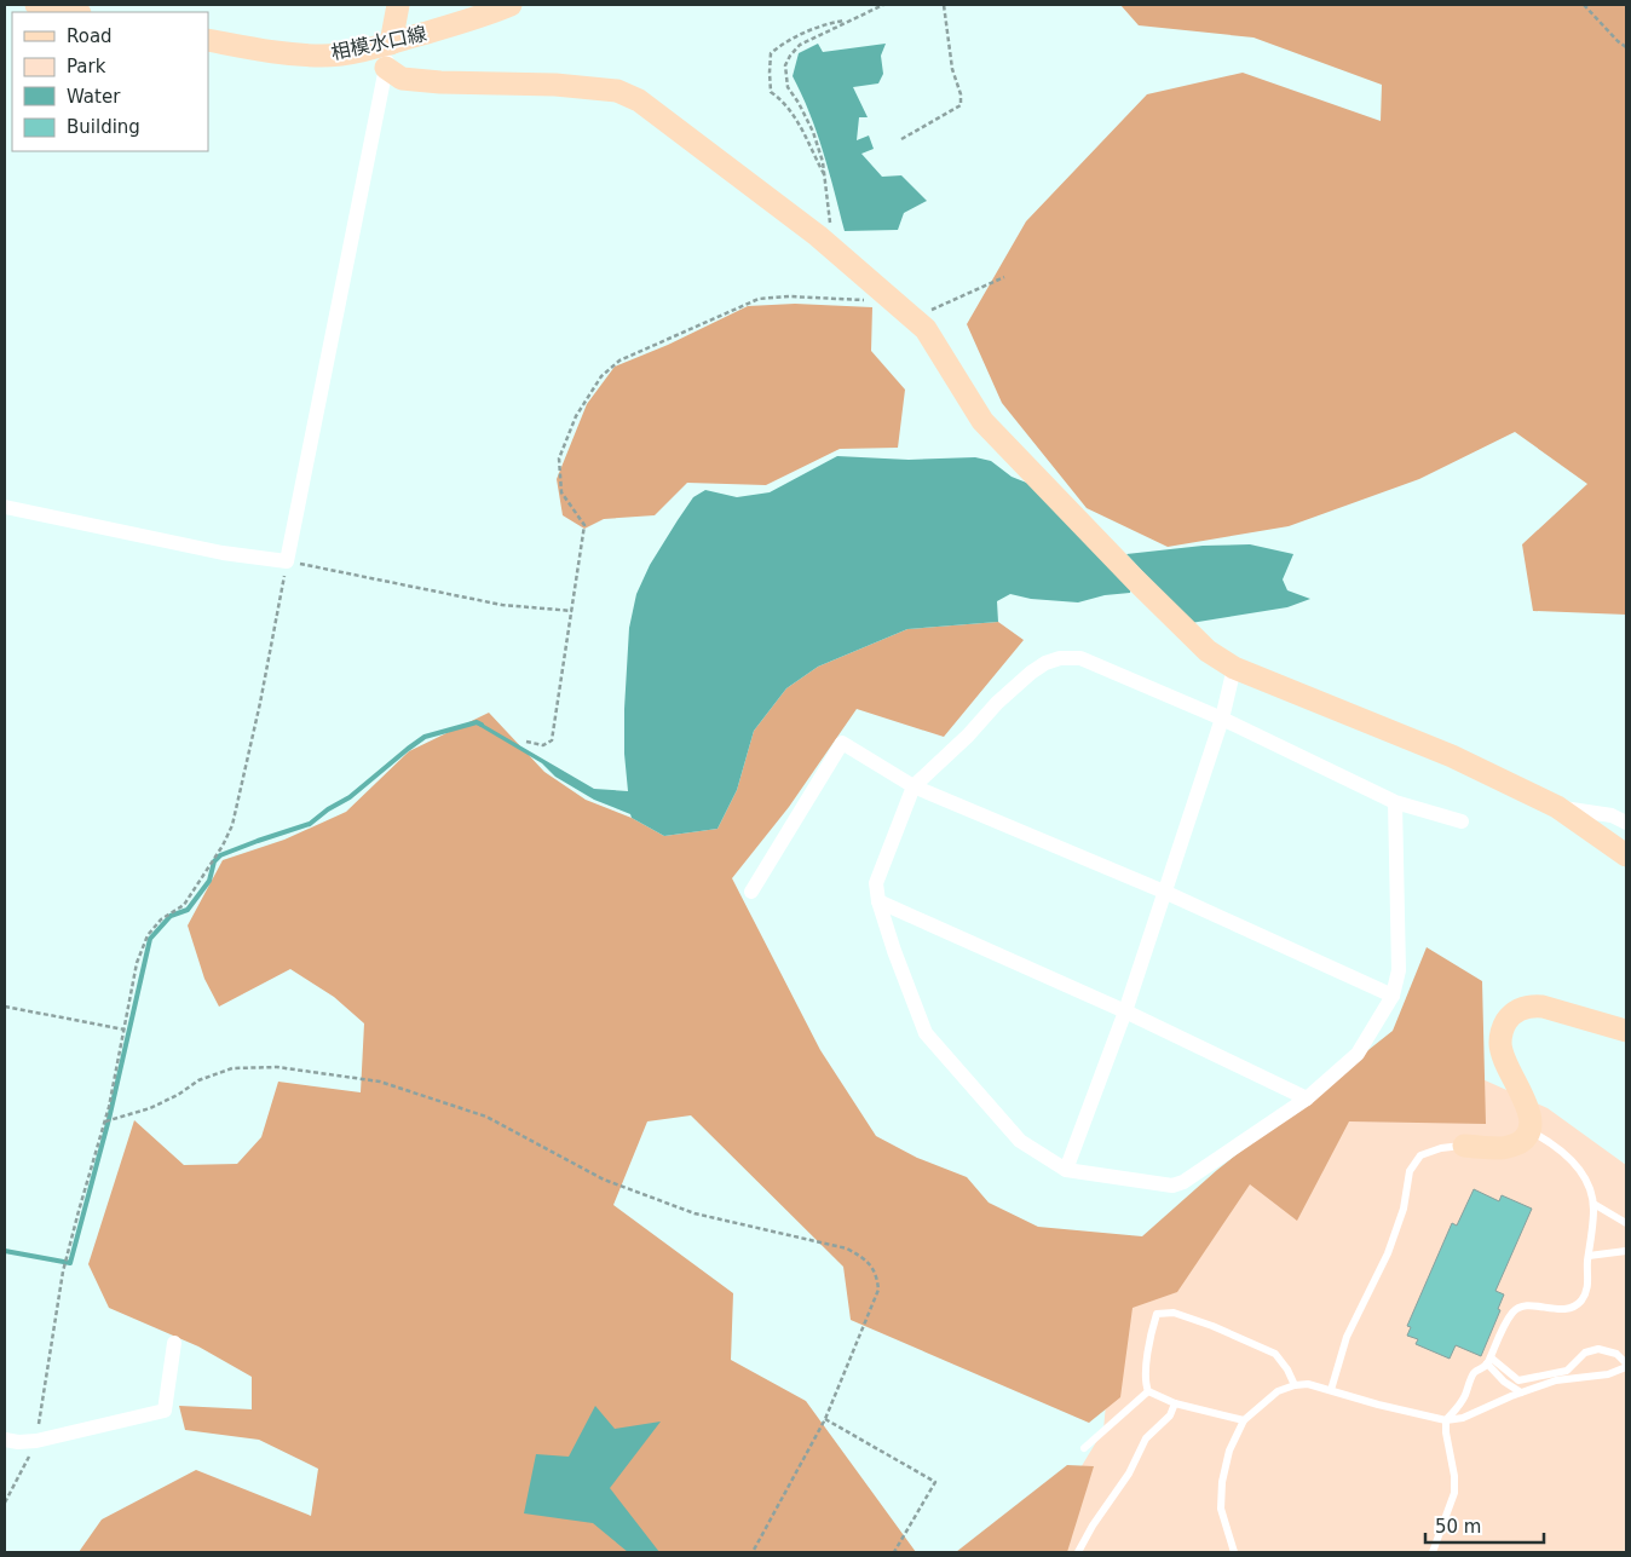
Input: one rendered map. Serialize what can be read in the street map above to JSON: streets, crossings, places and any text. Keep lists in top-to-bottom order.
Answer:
{
  "streets": {
    "street": ["相模水口線"]
  },
  "legend": [
    "Road",
    "Park",
    "Water",
    "Building"
  ],
  "scale_bar": "50 m"
}
